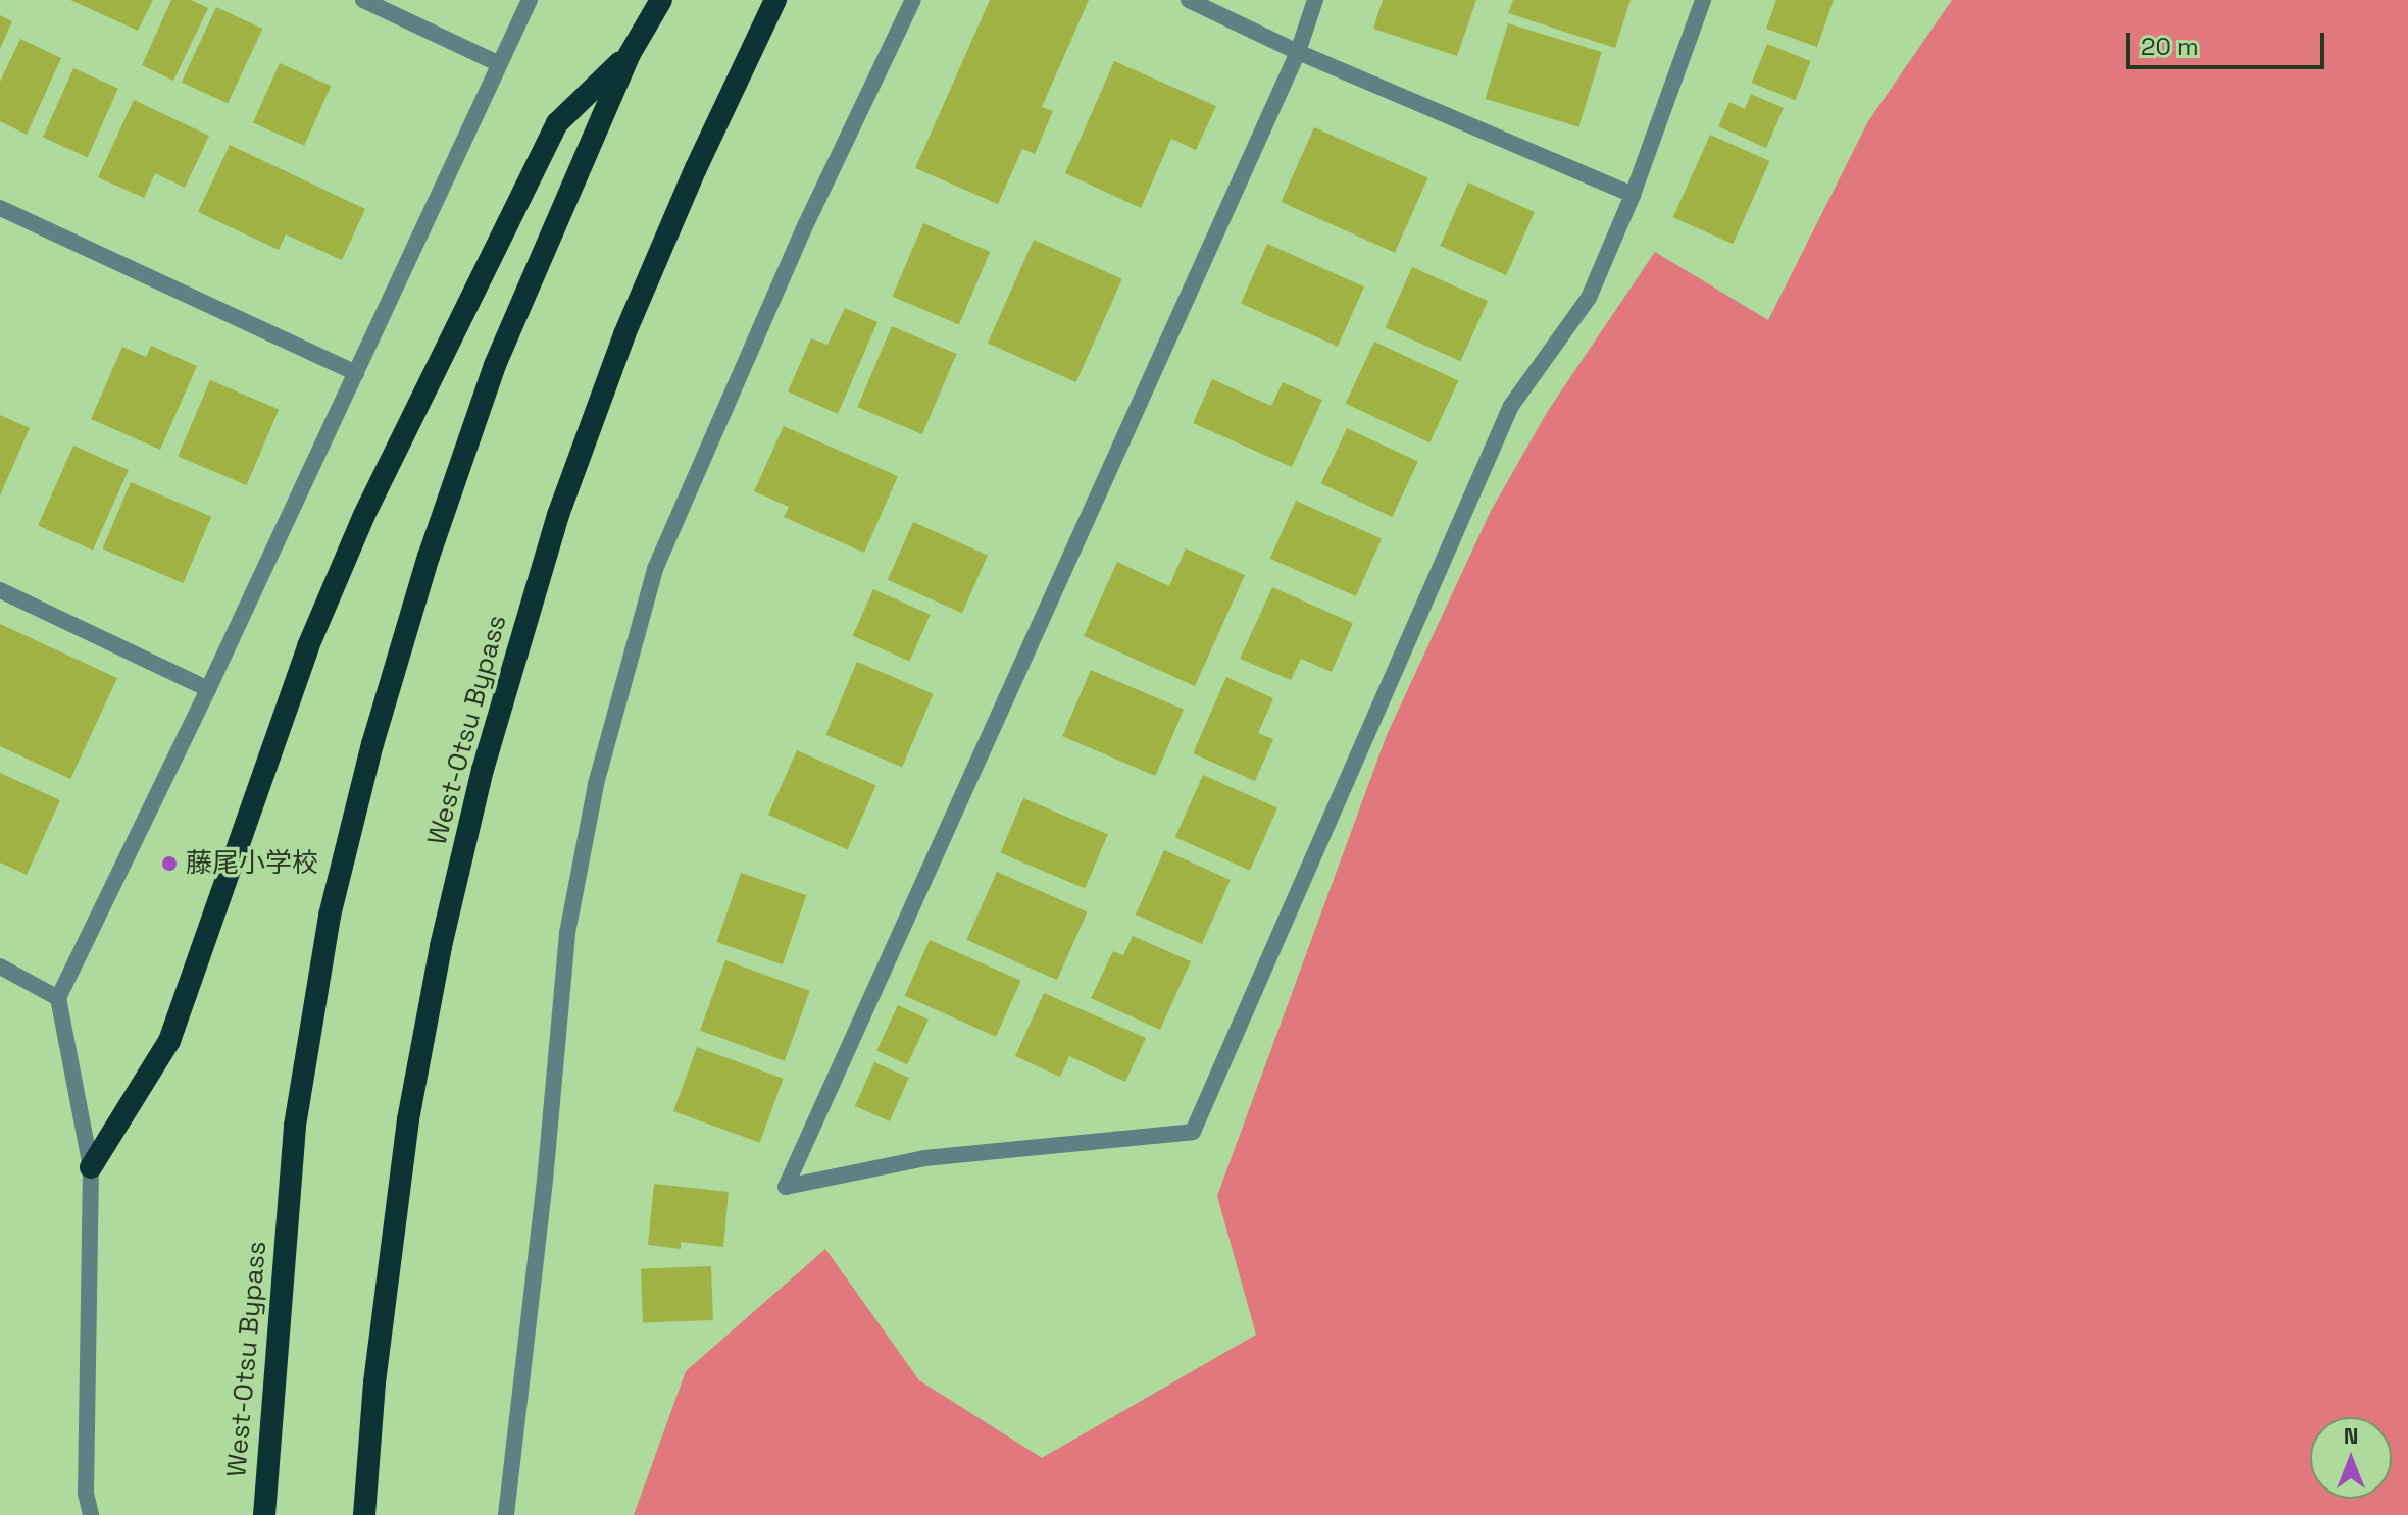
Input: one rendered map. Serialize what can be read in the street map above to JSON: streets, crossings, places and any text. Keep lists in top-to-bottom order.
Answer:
{
  "streets": {
    "highway": ["West-Otsu Bypass"]
  },
  "places": ["藤尾小学校"],
  "scale_bar": "20 m",
  "north": "top"
}
